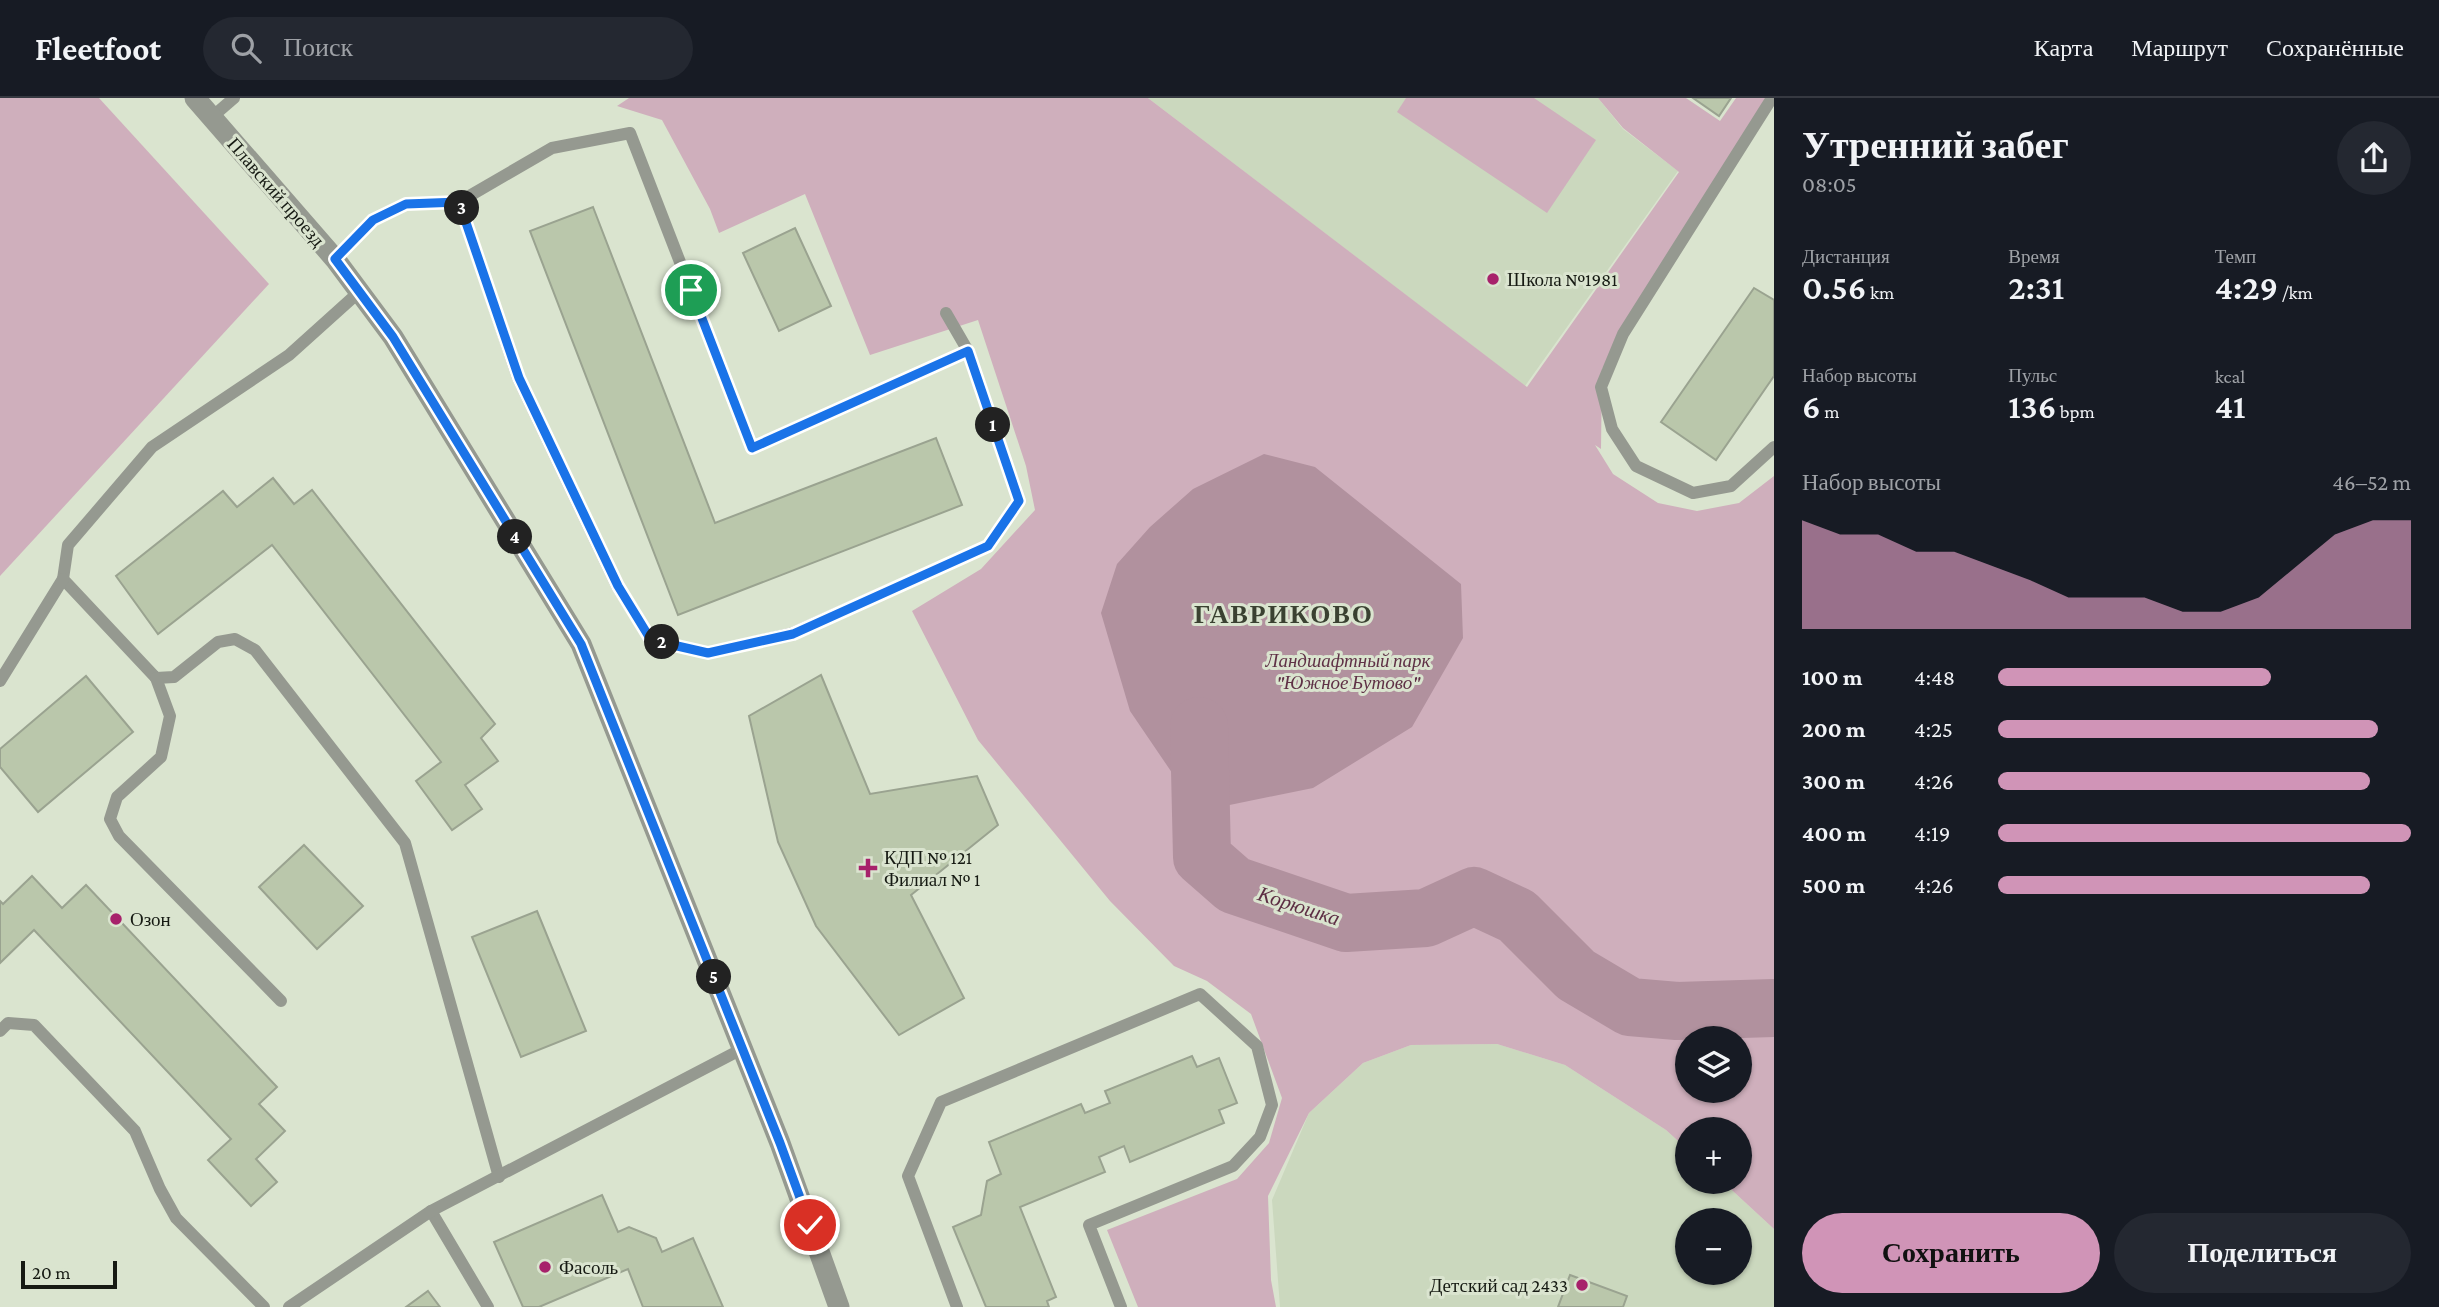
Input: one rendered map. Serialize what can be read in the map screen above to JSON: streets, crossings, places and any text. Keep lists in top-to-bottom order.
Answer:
{
  "streets": {
    "street": ["Плавский проезд"]
  },
  "districts": ["ГАВРИКОВО"],
  "water": ["Корюшка"],
  "parks": ["Ландшафтный парк \"Южное Бутово\""],
  "places": {
    "other": [
      "Школа №1981",
      "Озон",
      "Фасоль",
      "Детский сад 2433"
    ],
    "health": ["КДП № 121 Филиал № 1"]
  },
  "scale_bar": "20 m",
  "page": {
    "header": "Fleetfoot",
    "search": "Поиск",
    "nav": ["Карта", "Маршрут", "Сохранённые"],
    "heading": ["Утренний забег", "08:05"],
    "pins": [
      "3",
      "1",
      "4",
      "2",
      "5"
    ],
    "stats": [
      ["Дистанция", "0.56 km"],
      ["Время", "2:31"],
      ["Темп", "4:29 /km"],
      ["Набор высоты", "6 m"],
      ["Пульс", "136 bpm"],
      ["kcal", "41"]
    ],
    "chart": ["Набор высоты", "46–52 m"],
    "list": [
      {
        "name": "100 m",
        "note": "4:48"
      },
      {
        "name": "200 m",
        "note": "4:25"
      },
      {
        "name": "300 m",
        "note": "4:26"
      },
      {
        "name": "400 m",
        "note": "4:19"
      },
      {
        "name": "500 m",
        "note": "4:26"
      }
    ],
    "map_buttons": ["+", "−"],
    "buttons": ["Сохранить", "Поделиться"],
    "scale": "20 m"
  }
}
